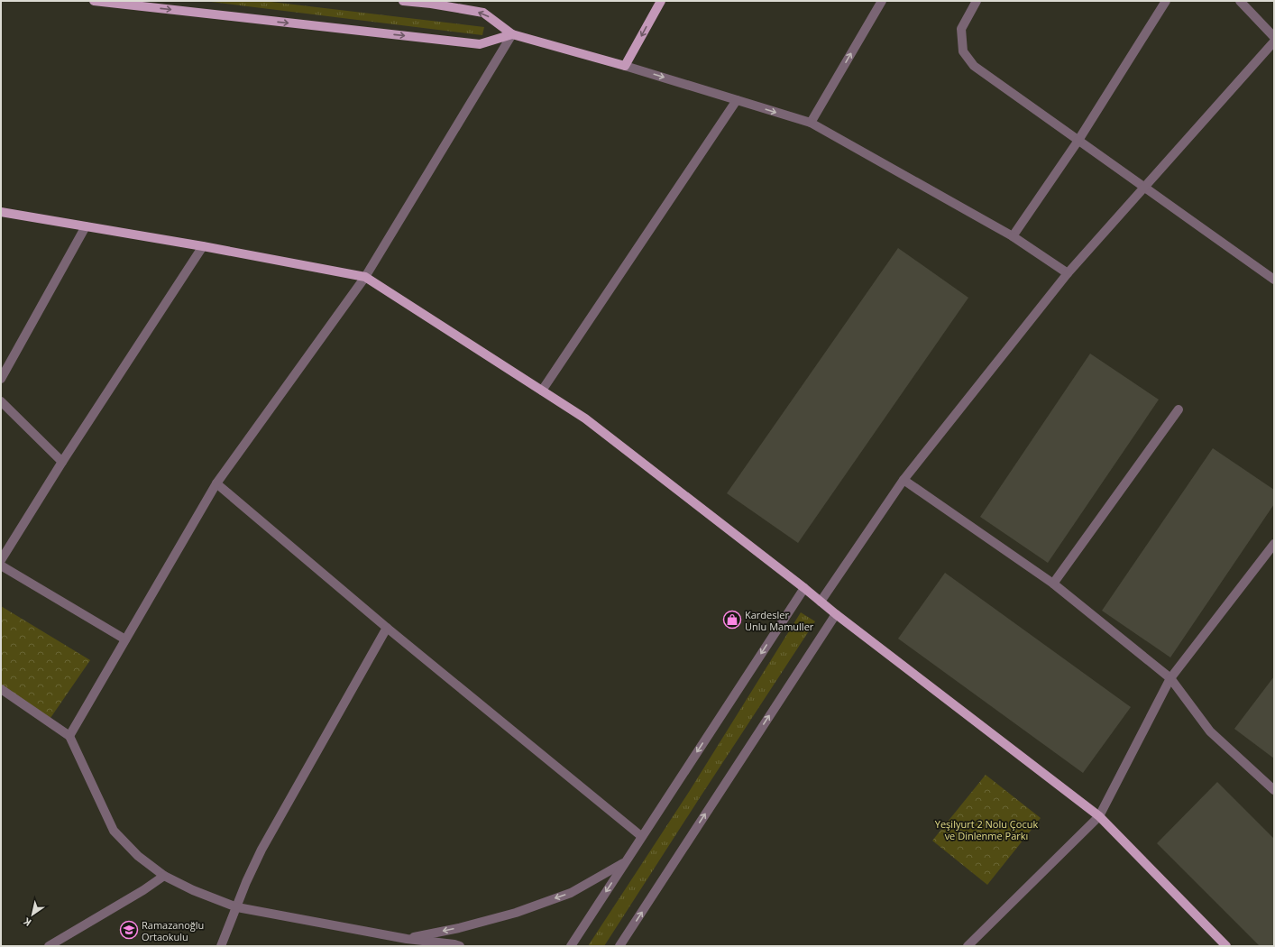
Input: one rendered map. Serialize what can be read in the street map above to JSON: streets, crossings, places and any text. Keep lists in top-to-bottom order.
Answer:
{
  "parks": ["Yeşilyurt 2 Nolu Çocuk ve Dinlenme Parkı"],
  "places": {
    "shop": ["Kardesler Unlu Mamuller"],
    "school or university": ["Ramazanoğlu Ortaokulu"]
  },
  "north": "bottom left"
}
